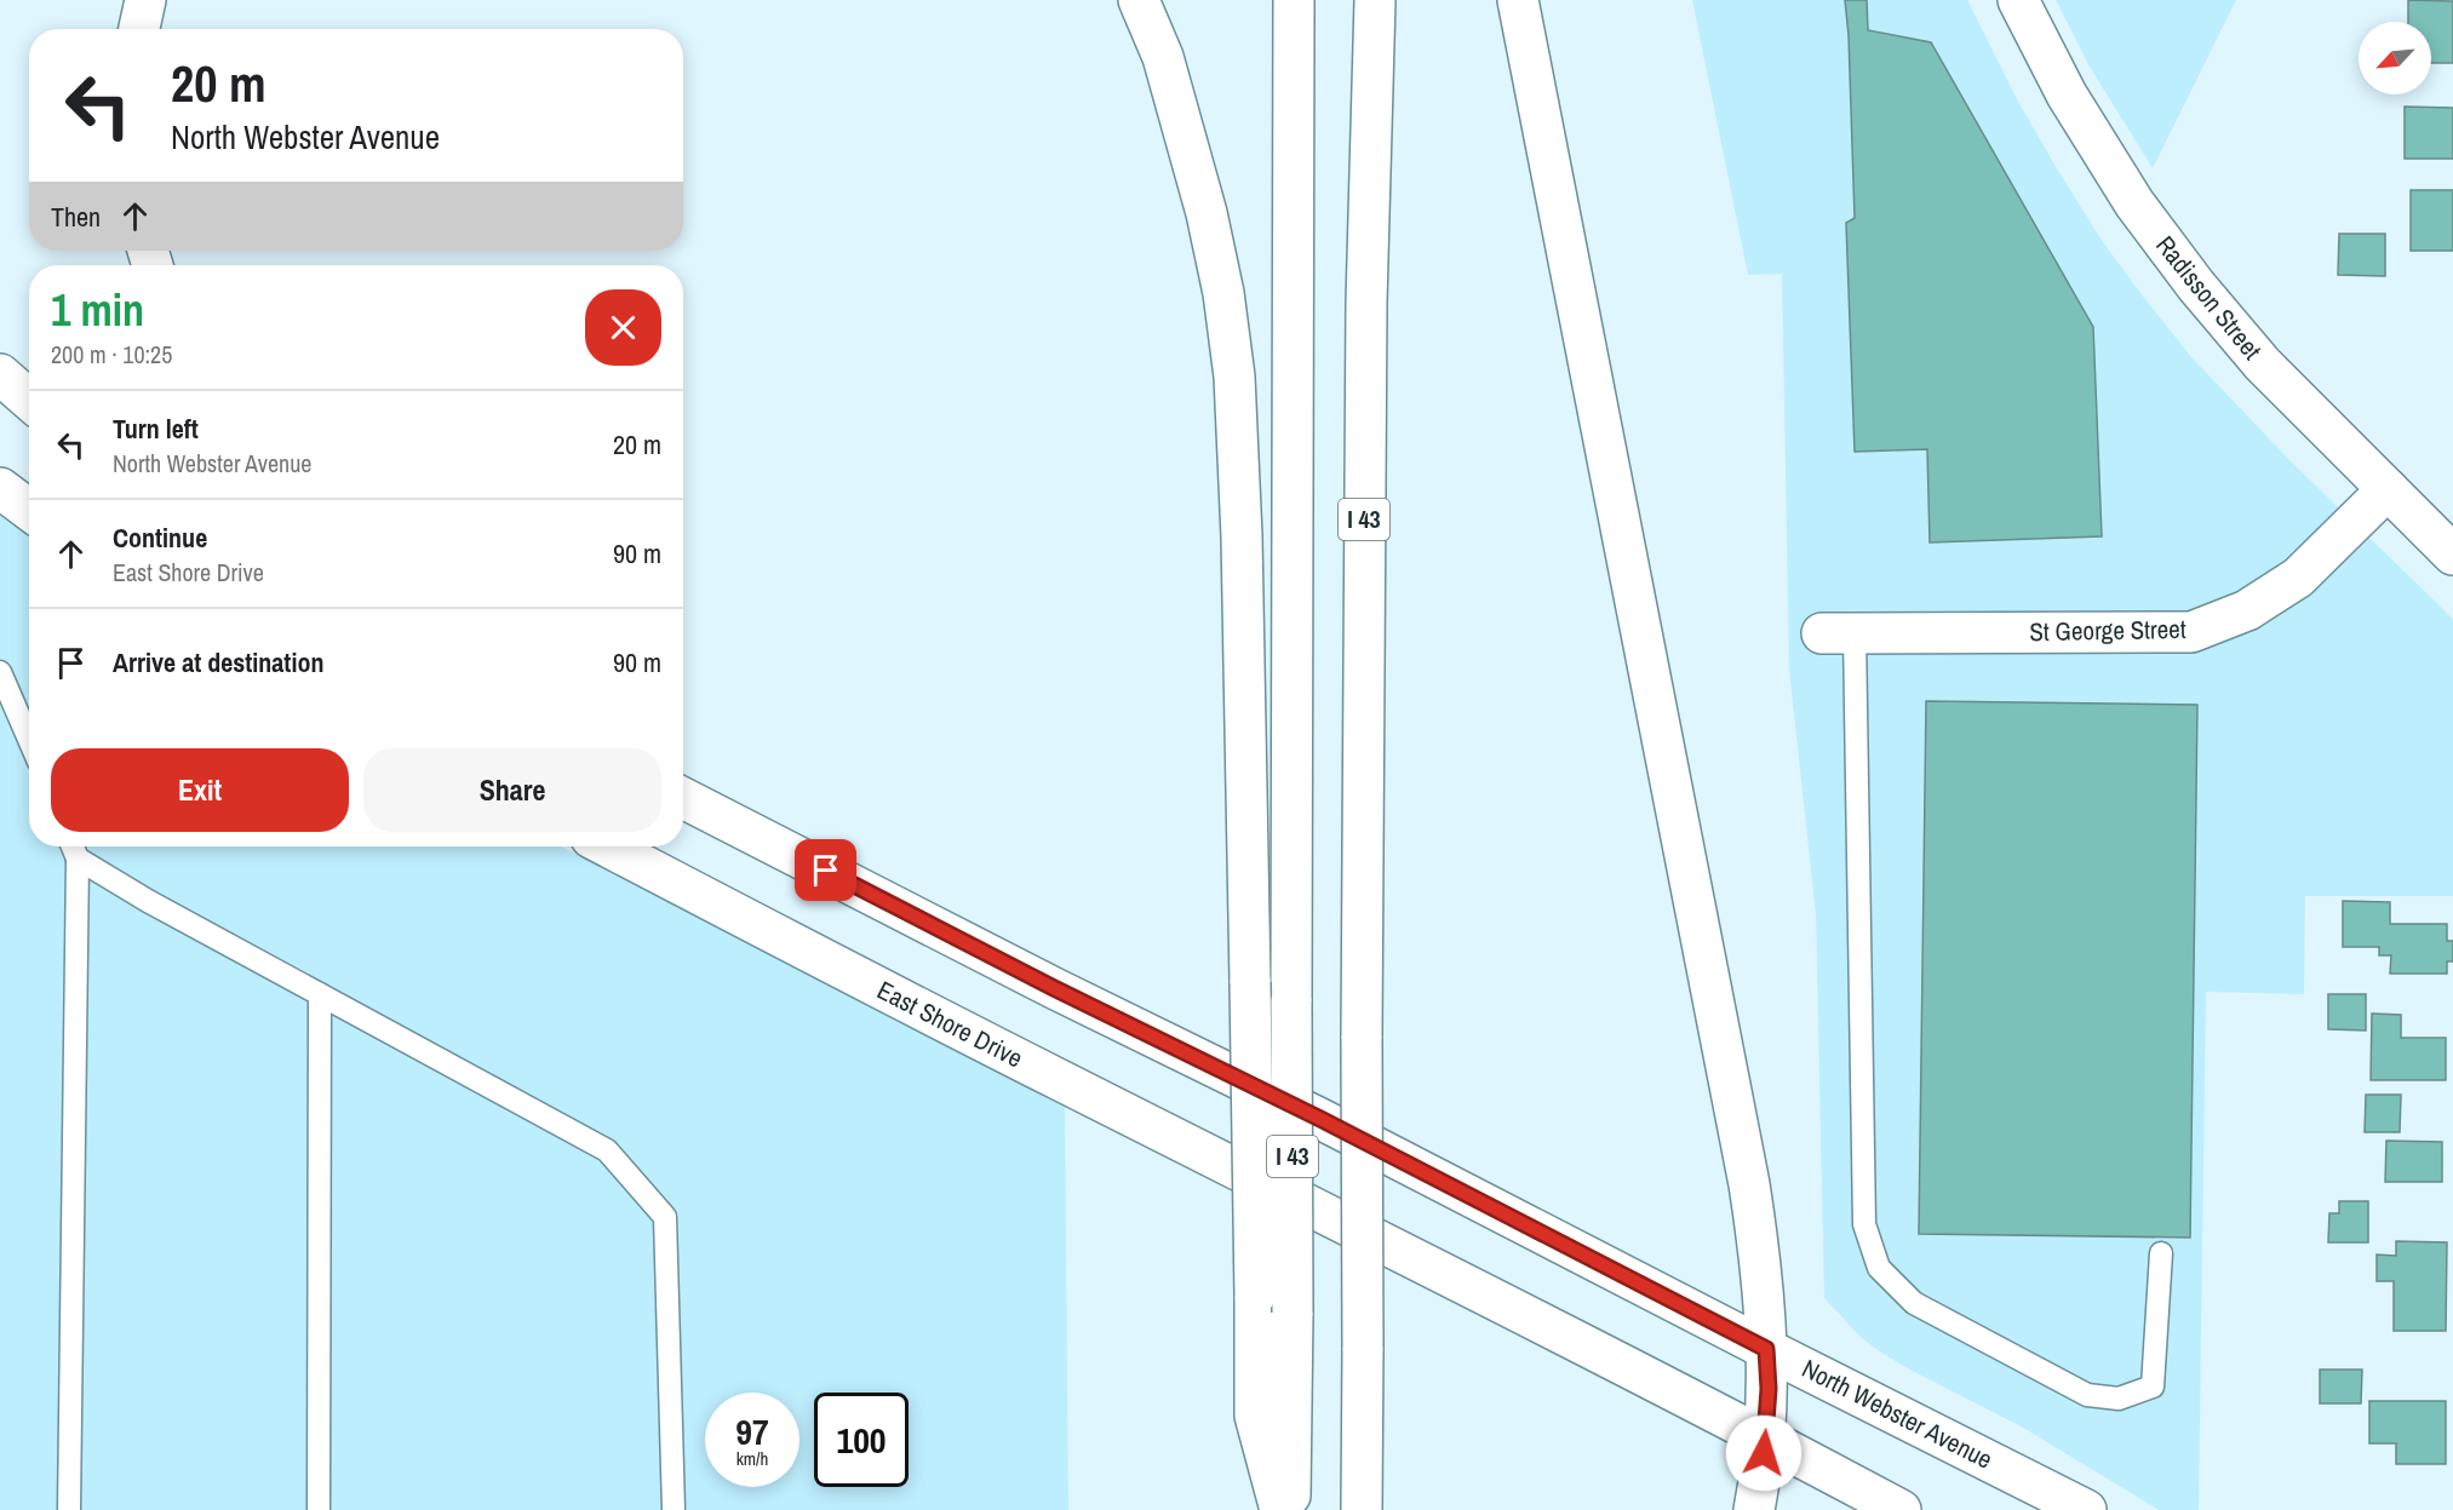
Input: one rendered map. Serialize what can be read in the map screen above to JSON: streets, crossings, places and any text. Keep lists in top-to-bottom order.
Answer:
{
  "streets": {
    "main road": [
      "Radisson Street",
      "I 43",
      "St George Street",
      "East Shore Drive",
      "North Webster Avenue"
    ]
  },
  "crossings": [
    ["Radisson Street", "St George Street"]
  ],
  "north": "bottom left",
  "page": {
    "turn": ["20 m", "North Webster Avenue"],
    "then": "Then",
    "heading": ["1 min", "200 m · 10:25"],
    "list": [
      {
        "name": "Turn left",
        "note": "North Webster Avenue",
        "value": "20 m"
      },
      {
        "name": "Continue",
        "note": "East Shore Drive",
        "value": "90 m"
      },
      {
        "name": "Arrive at destination",
        "value": "90 m"
      }
    ],
    "buttons": ["Exit", "Share"],
    "speed": "97 km/h",
    "limit": "100"
  }
}
